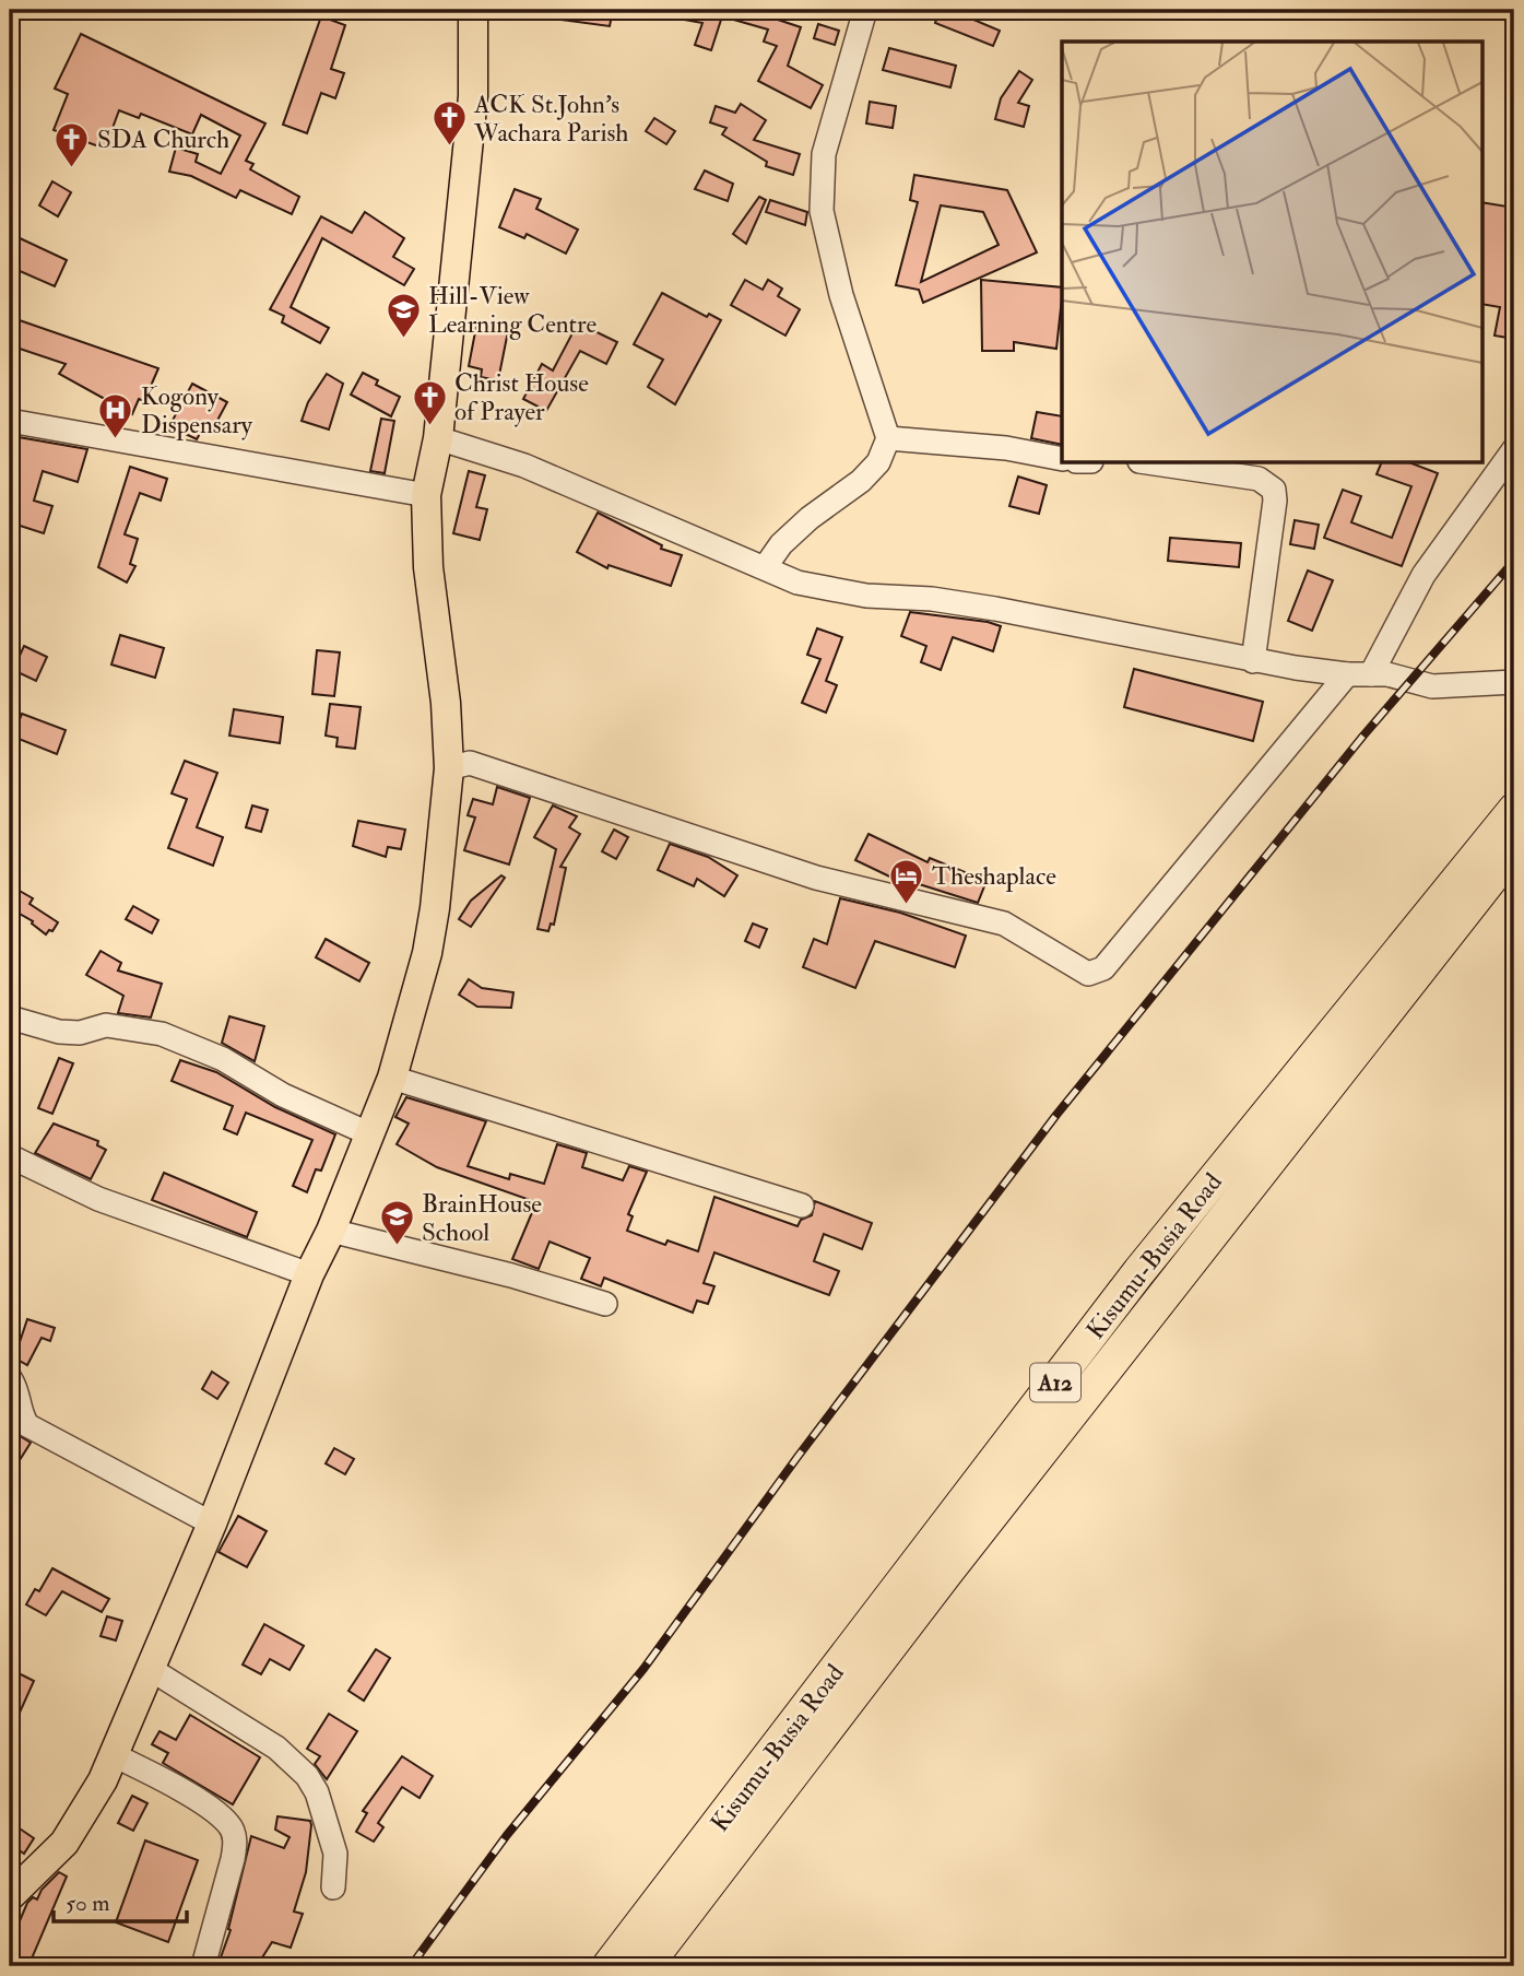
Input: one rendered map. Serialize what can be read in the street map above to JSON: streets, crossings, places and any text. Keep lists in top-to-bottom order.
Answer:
{
  "streets": {
    "highway": ["Kisumu-Busia Road", "A12"]
  },
  "places": {
    "church": ["ACK St.John's Wachara Parish", "SDA Church", "Christ House of Prayer"],
    "school or university": ["Hill-View Learning Centre", "BrainHouse School"],
    "hospital": ["Kogony Dispensary"],
    "hotel": ["Theshaplace"]
  },
  "scale_bar": "50 m"
}
